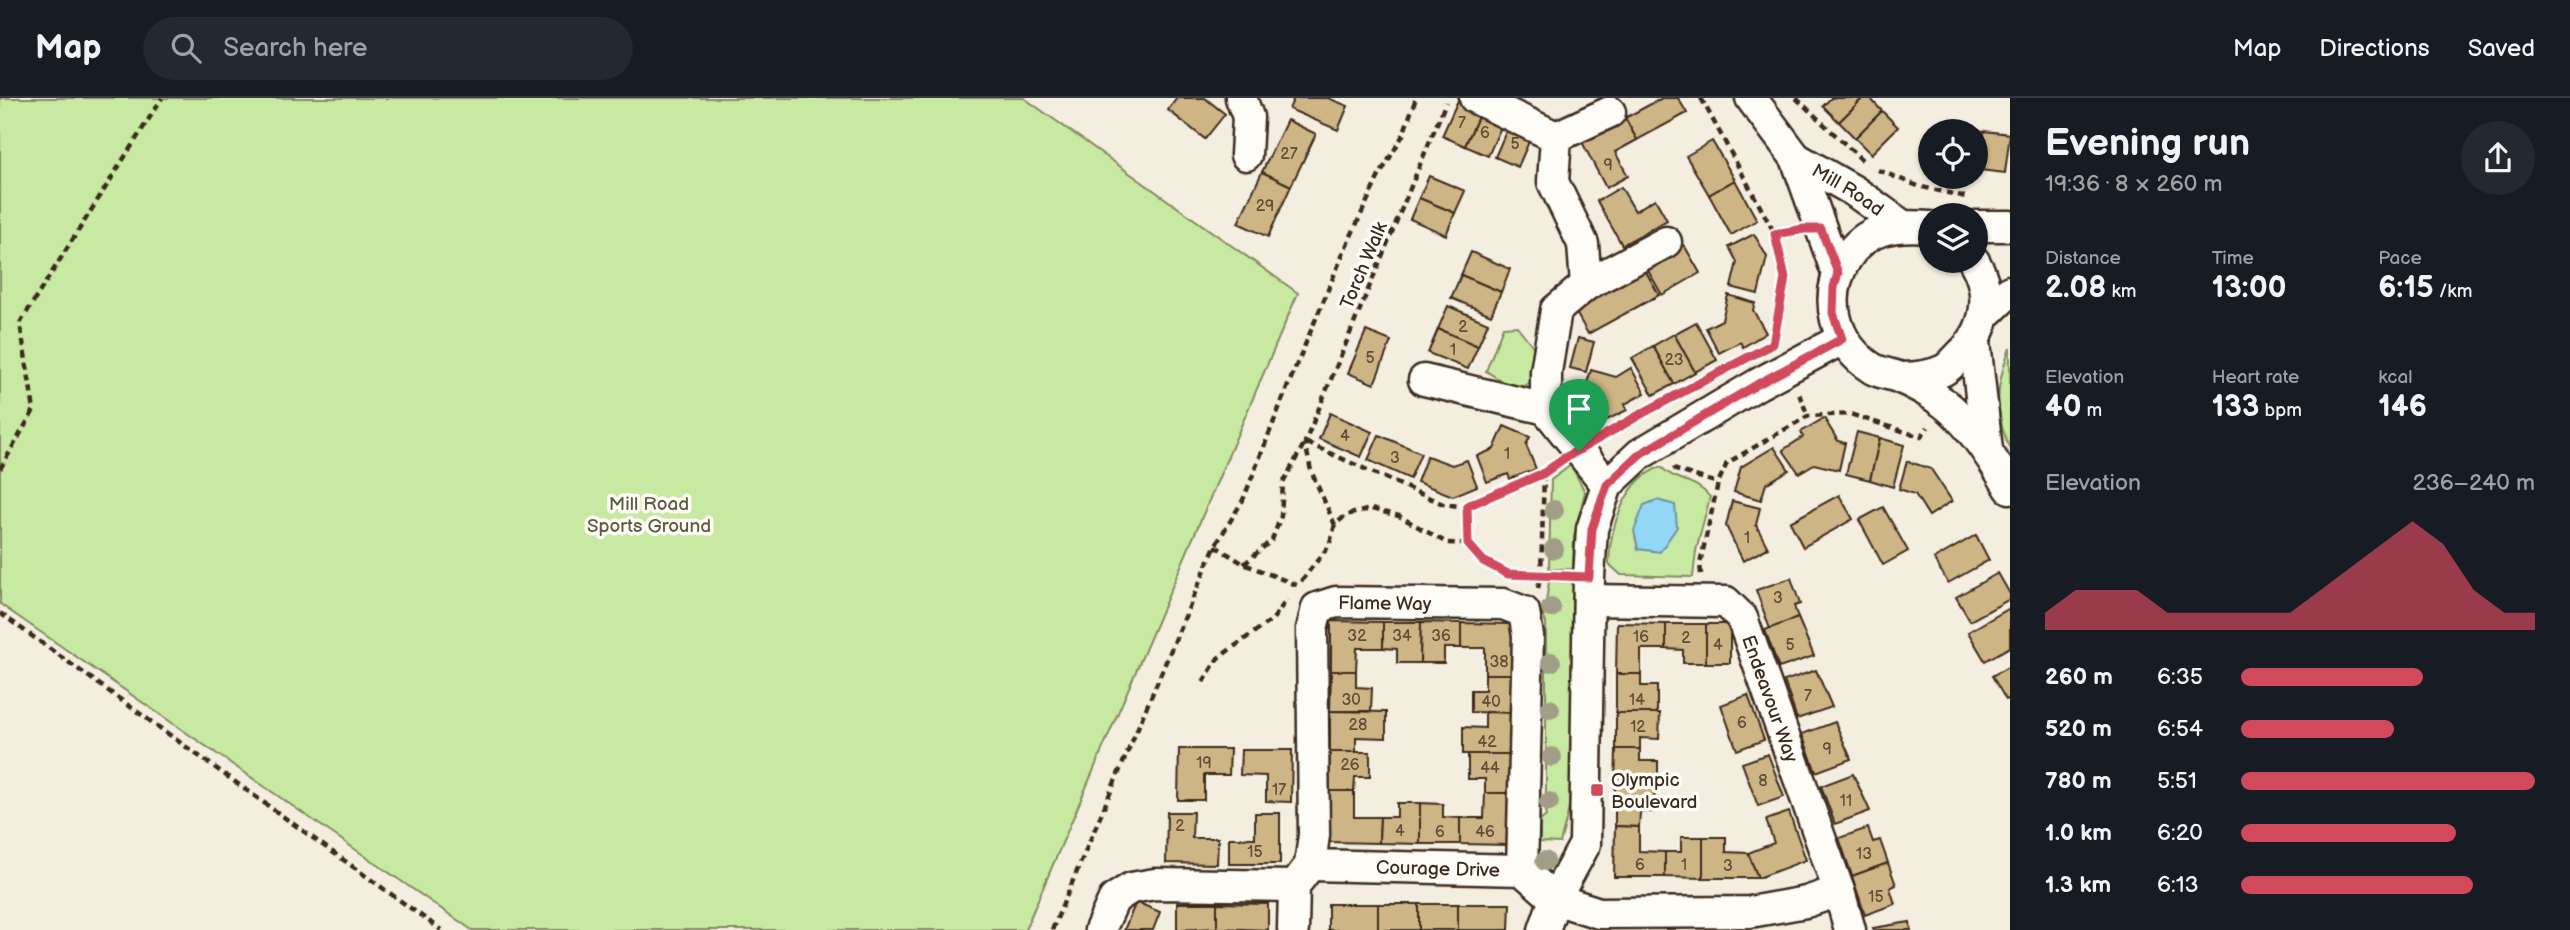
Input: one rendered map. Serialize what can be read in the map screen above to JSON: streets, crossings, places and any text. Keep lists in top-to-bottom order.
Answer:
{
  "streets": {
    "street": [
      "Mill Road",
      "Flame Way",
      "Endeavour Way",
      "Courage Drive"
    ],
    "path": ["Torch Walk"]
  },
  "crossings": [
    ["Flame Way", "Courage Drive"]
  ],
  "parks": ["Mill Road Sports Ground"],
  "places": {
    "transit": ["Olympic Boulevard"]
  },
  "house_numbers": [
    "7",
    "6",
    "5",
    "27",
    "9",
    "29",
    "2",
    "1",
    "5",
    "23",
    "4",
    "1",
    "3",
    "1",
    "3",
    "32",
    "34",
    "36",
    "16",
    "2",
    "4",
    "5",
    "38",
    "7",
    "30",
    "14",
    "40",
    "6",
    "28",
    "12",
    "42",
    "9",
    "19",
    "26",
    "44",
    "8",
    "17",
    "11",
    "2",
    "4",
    "6",
    "46",
    "15",
    "13",
    "6",
    "1",
    "3",
    "15"
  ],
  "page": {
    "header": "Map",
    "search": "Search here",
    "nav": ["Map", "Directions", "Saved"],
    "heading": ["Evening run", "19:36 · 8 × 260 m"],
    "stats": [
      ["Distance", "2.08 km"],
      ["Time", "13:00"],
      ["Pace", "6:15 /km"],
      ["Elevation", "40 m"],
      ["Heart rate", "133 bpm"],
      ["kcal", "146"]
    ],
    "chart": ["Elevation", "236–240 m"],
    "list": [
      {
        "name": "260 m",
        "note": "6:35"
      },
      {
        "name": "520 m",
        "note": "6:54"
      },
      {
        "name": "780 m",
        "note": "5:51"
      },
      {
        "name": "1.0 km",
        "note": "6:20"
      },
      {
        "name": "1.3 km",
        "note": "6:13"
      }
    ]
  }
}
